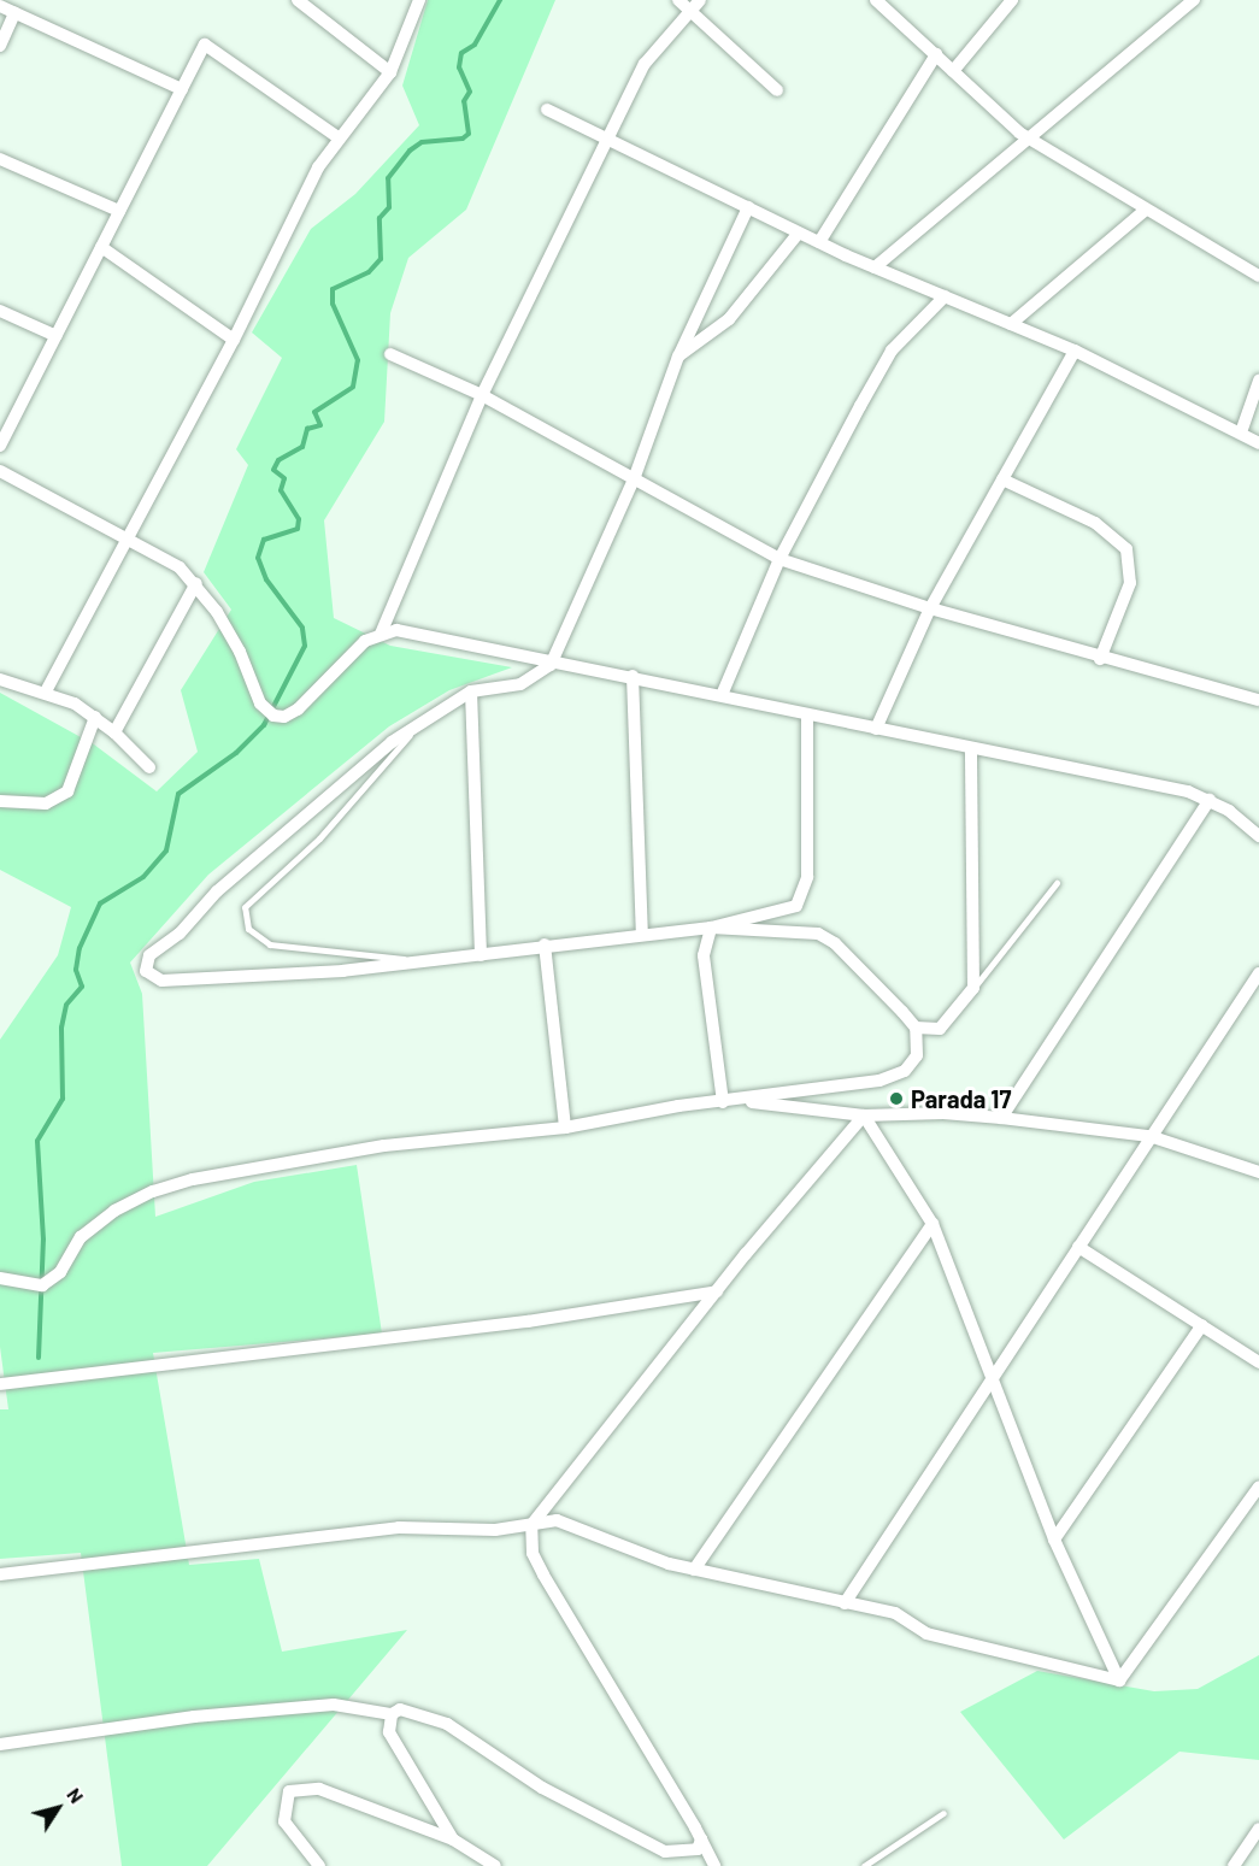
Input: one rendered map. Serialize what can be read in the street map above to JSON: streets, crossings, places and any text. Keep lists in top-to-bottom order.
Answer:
{
  "places": ["Parada 17"],
  "north": "top right"
}
